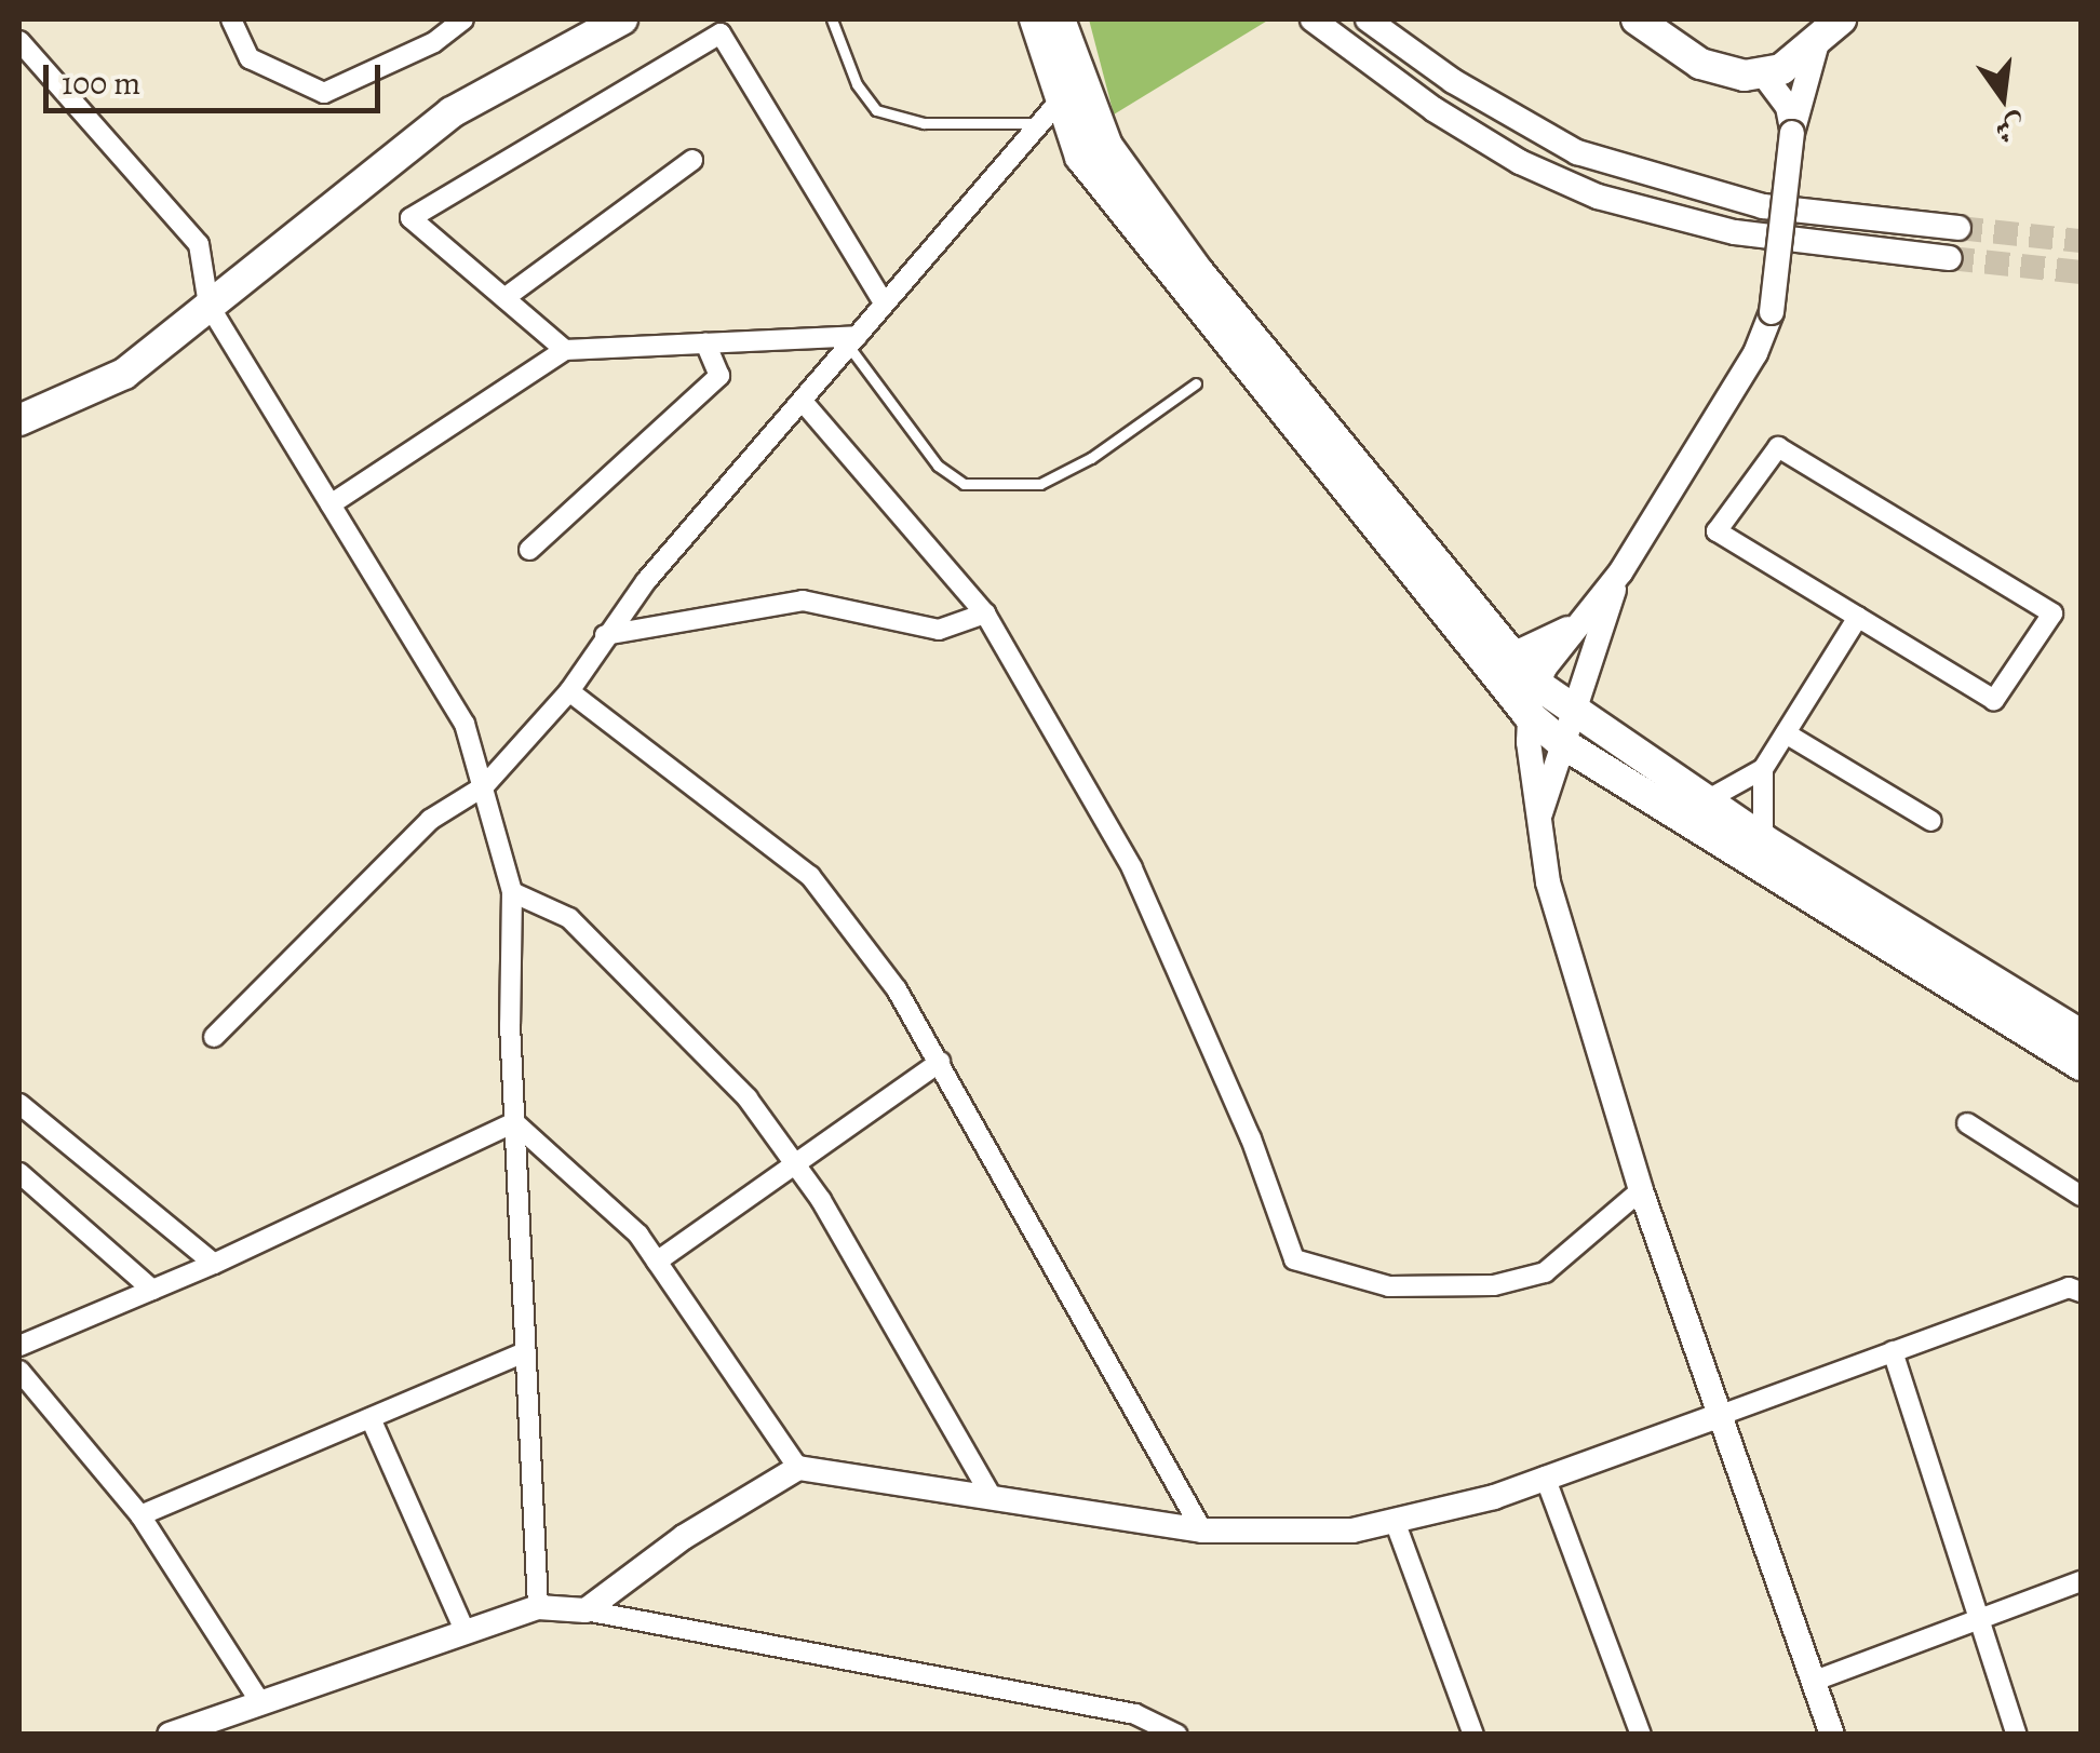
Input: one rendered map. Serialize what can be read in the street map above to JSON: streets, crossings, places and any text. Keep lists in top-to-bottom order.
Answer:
{
  "scale_bar": "100 m",
  "north": "bottom"
}
